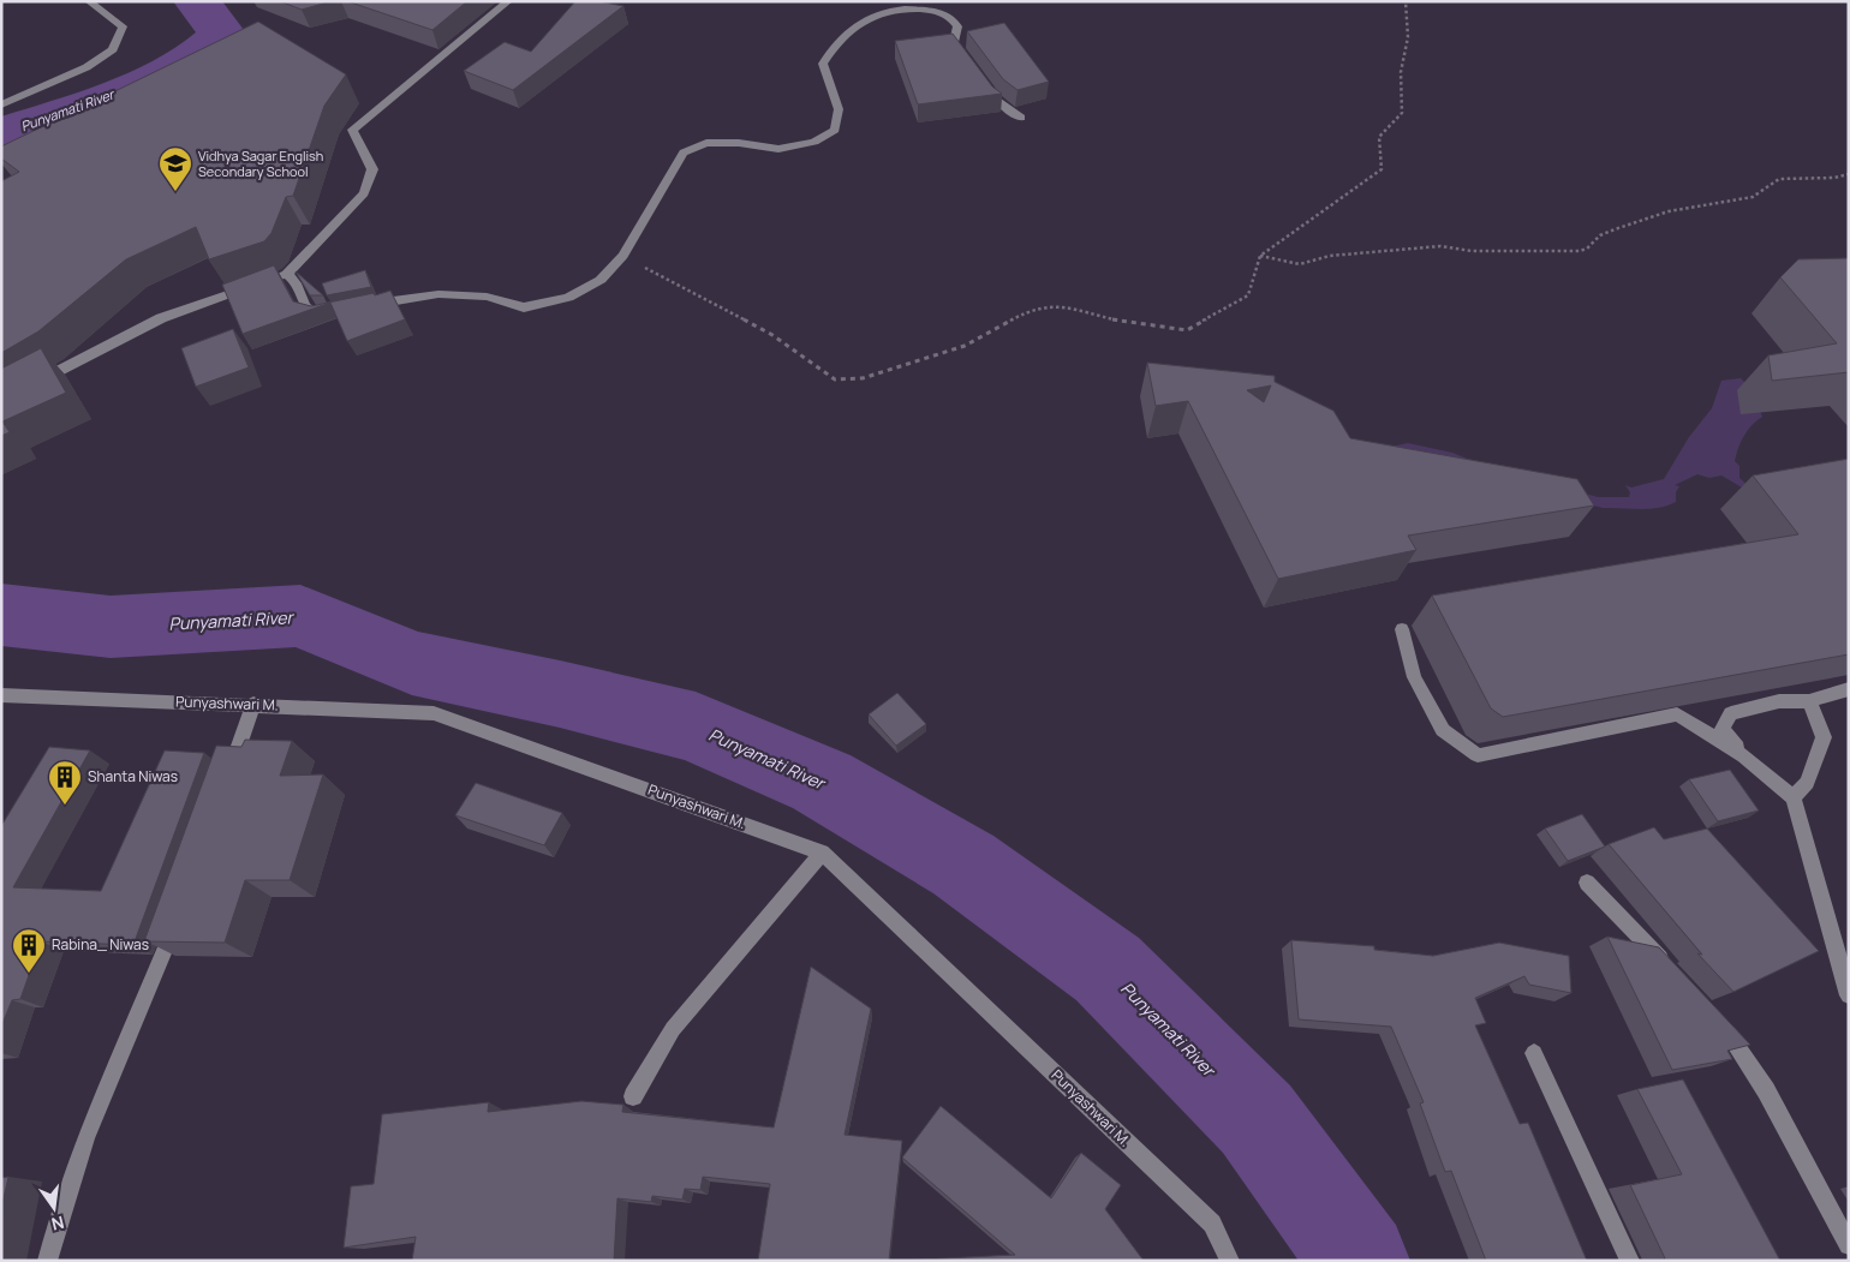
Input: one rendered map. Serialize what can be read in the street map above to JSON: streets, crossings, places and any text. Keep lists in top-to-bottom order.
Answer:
{
  "streets": {
    "street": ["Punyashwari M."]
  },
  "water": ["Punyamati River"],
  "places": {
    "school or university": ["Vidhya Sagar English Secondary School"],
    "building": ["Shanta Niwas", "Rabina_ Niwas"]
  },
  "north": "bottom"
}
